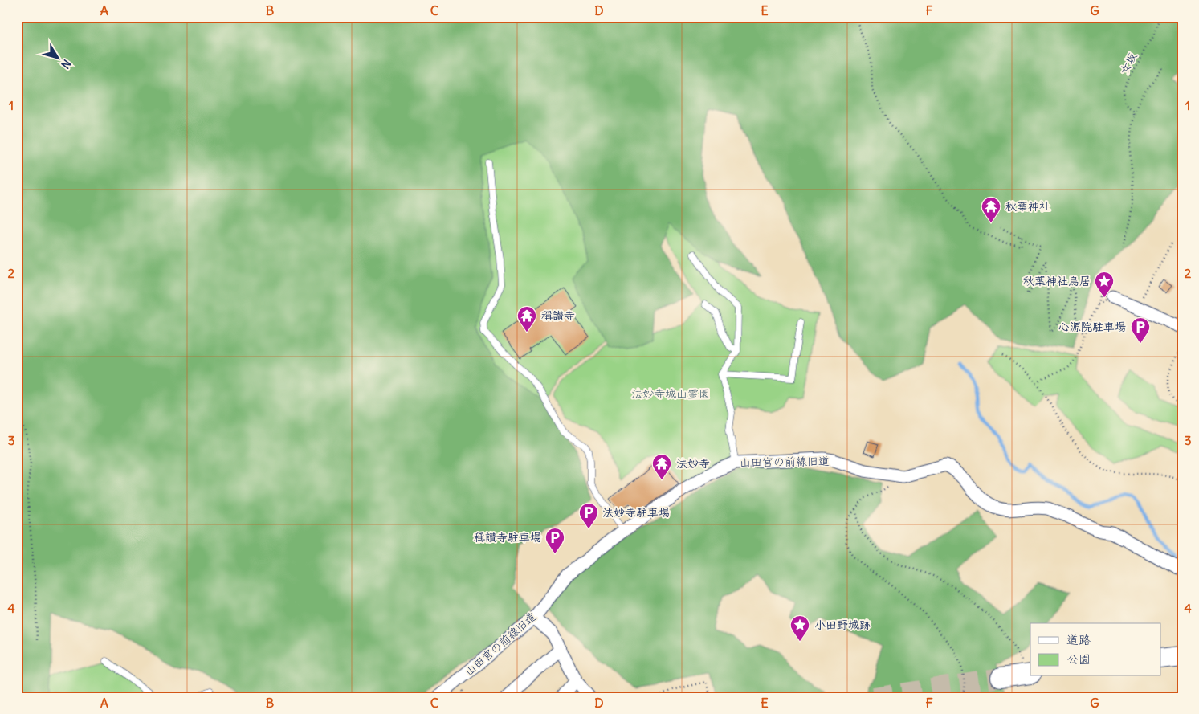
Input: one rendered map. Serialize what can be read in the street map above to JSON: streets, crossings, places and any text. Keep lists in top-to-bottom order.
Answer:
{
  "streets": {
    "street": ["山田宮の前線旧道"],
    "path": ["女坂"]
  },
  "parks": ["法妙寺城山霊園"],
  "places": {
    "temple": ["秋葉神社", "稱讃寺", "法妙寺"],
    "place": ["秋葉神社鳥居", "小田野城跡"],
    "parking": ["心源院駐車場", "法妙寺駐車場", "稱讃寺駐車場"]
  },
  "legend": ["道路", "公園"],
  "north": "bottom right",
  "grid": {
    "columns": [
      "A",
      "B",
      "C",
      "D",
      "E",
      "F",
      "G"
    ],
    "rows": [
      "1",
      "2",
      "3",
      "4"
    ]
  }
}
